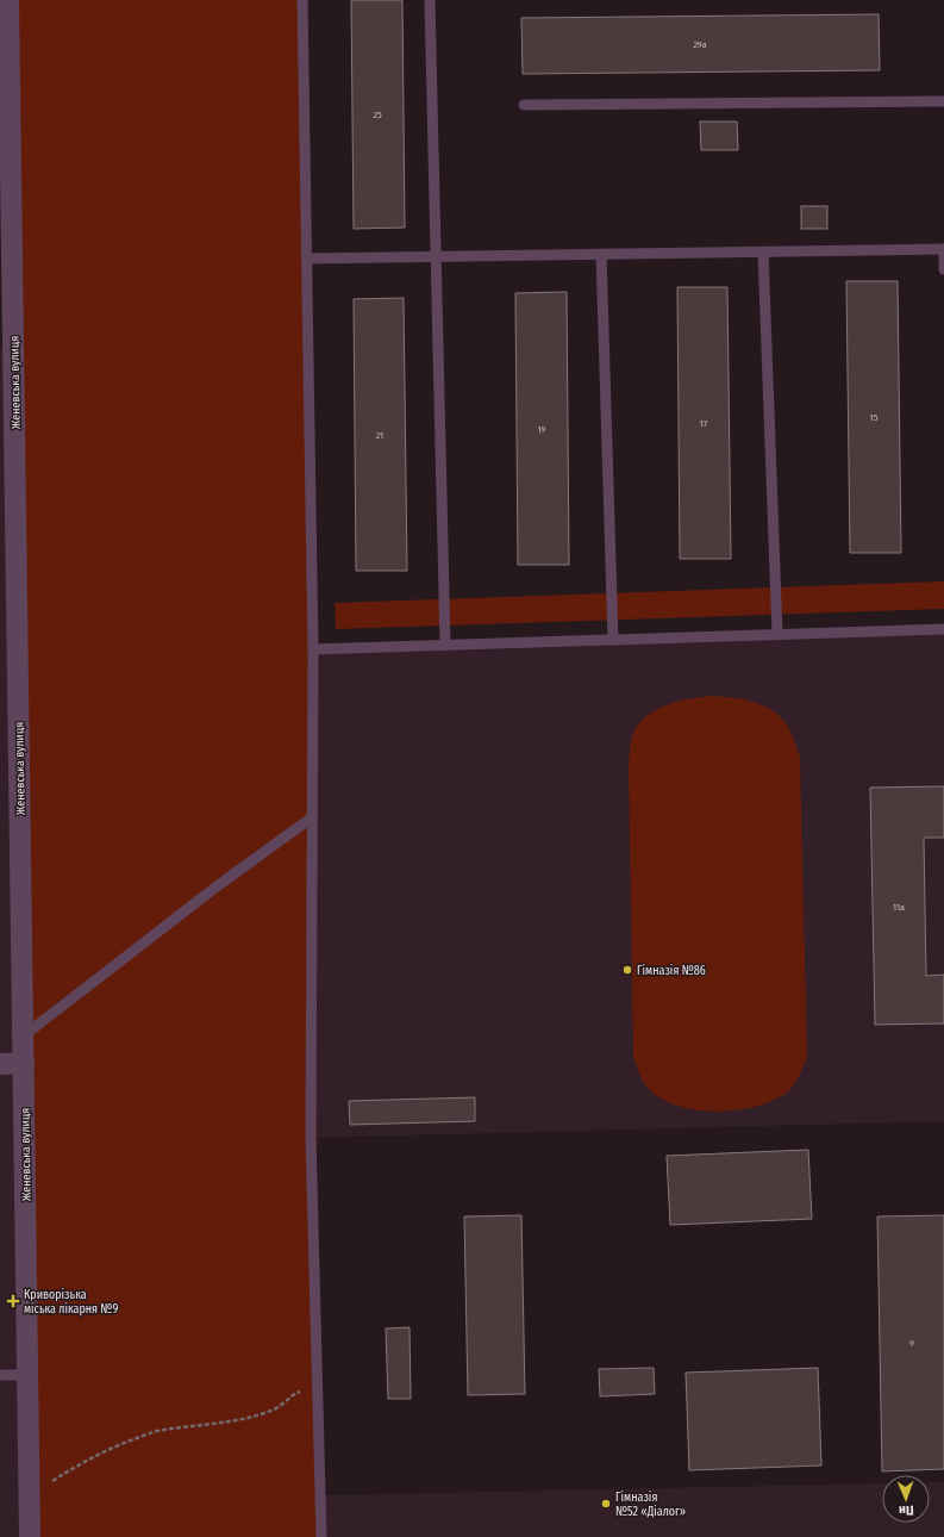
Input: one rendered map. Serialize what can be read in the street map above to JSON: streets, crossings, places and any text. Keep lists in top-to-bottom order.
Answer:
{
  "streets": {
    "street": ["Женевська вулиця"]
  },
  "places": {
    "other": ["Гімназія №86", "Гімназія №52 «Діалог»"],
    "health": ["Криворізька міська лікарня №9"]
  },
  "house_numbers": [
    "29а",
    "25",
    "15",
    "17",
    "19",
    "21",
    "11а",
    "9"
  ],
  "north": "bottom"
}
